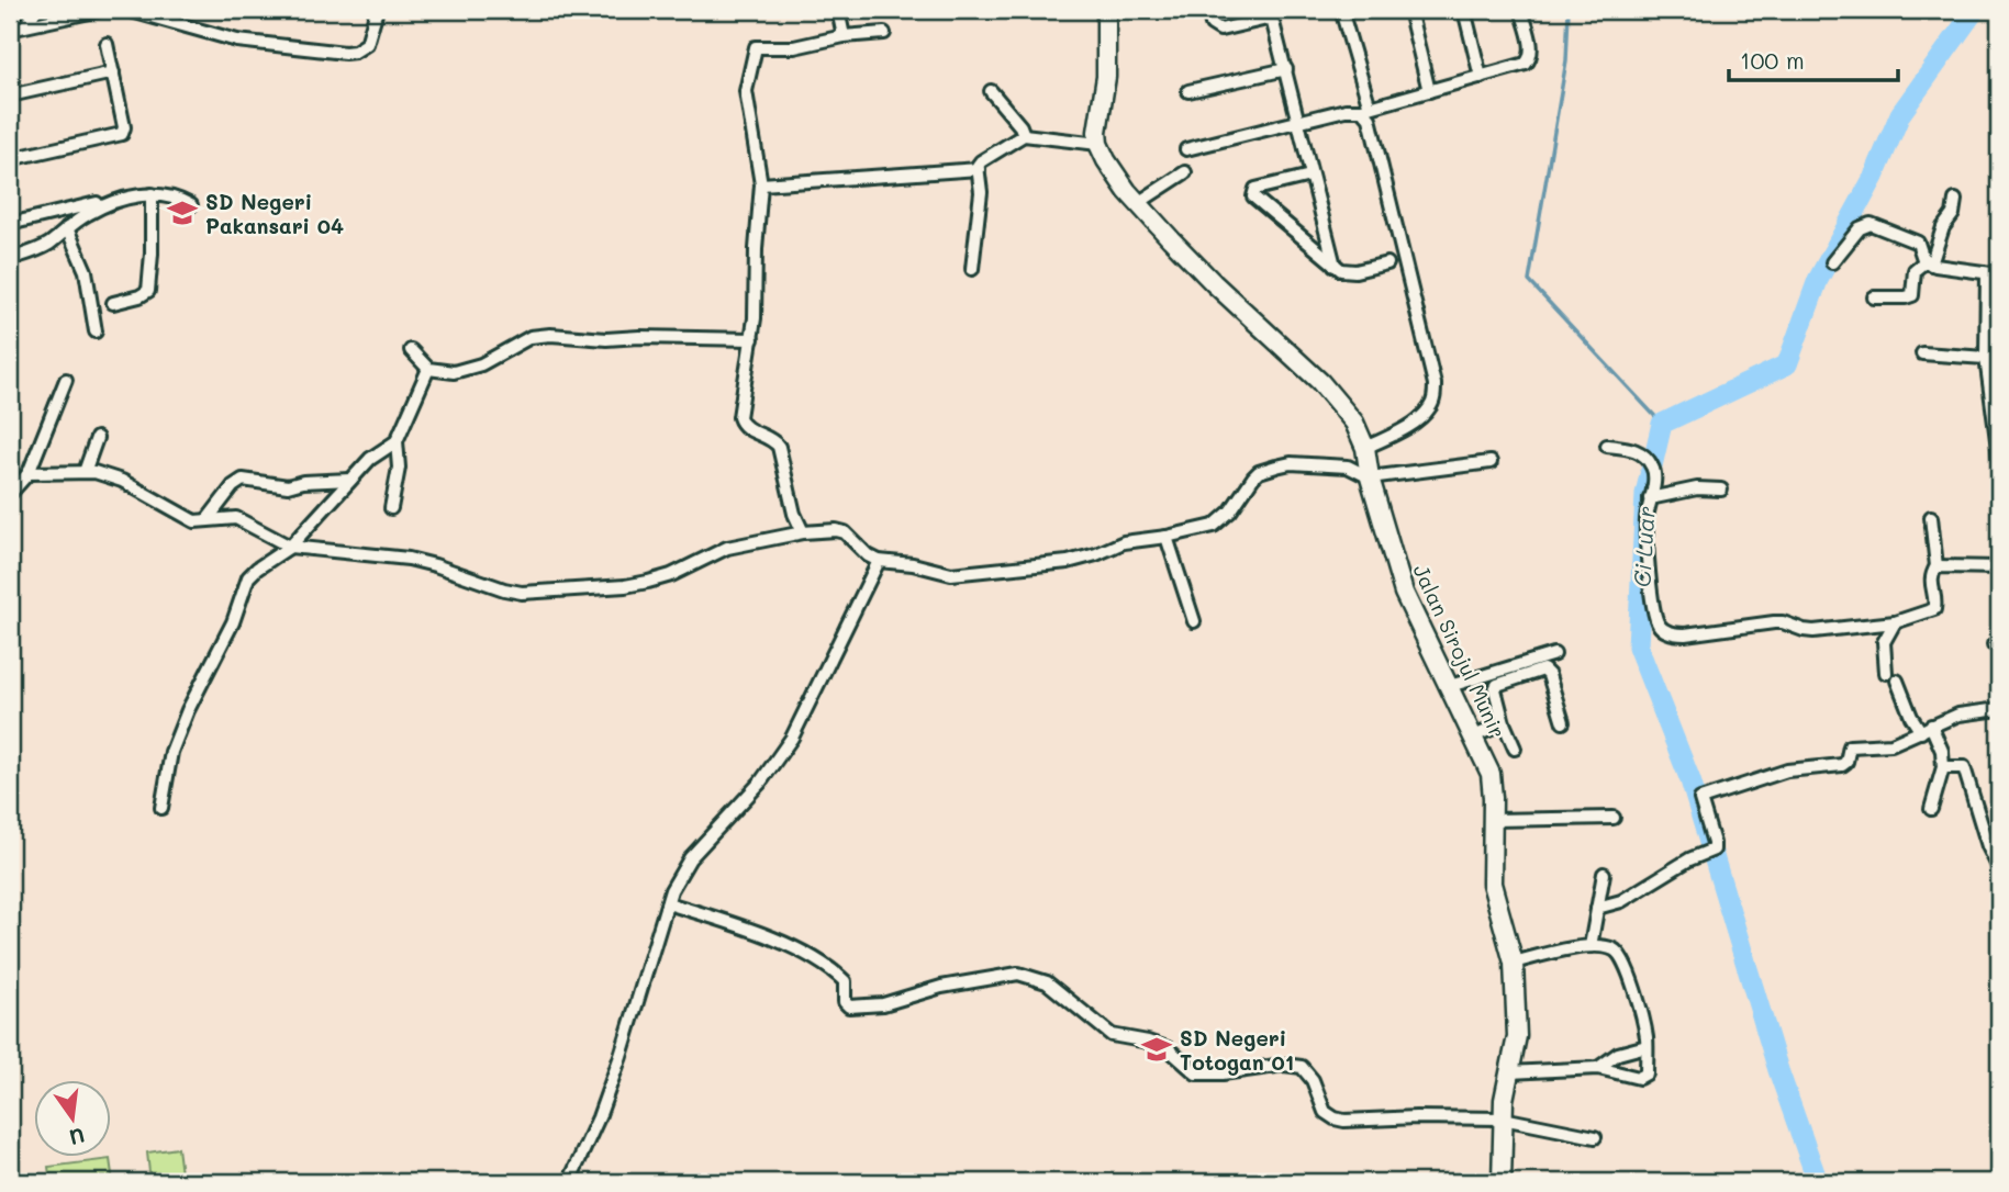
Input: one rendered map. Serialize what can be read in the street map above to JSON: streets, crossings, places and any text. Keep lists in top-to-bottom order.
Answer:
{
  "streets": {
    "street": ["Jalan Sirojul Munir"]
  },
  "water": ["Ci Luar"],
  "places": {
    "school or university": ["SD Negeri Pakansari 04", "SD Negeri Totogan 01"]
  },
  "scale_bar": "100 m",
  "north": "bottom"
}
